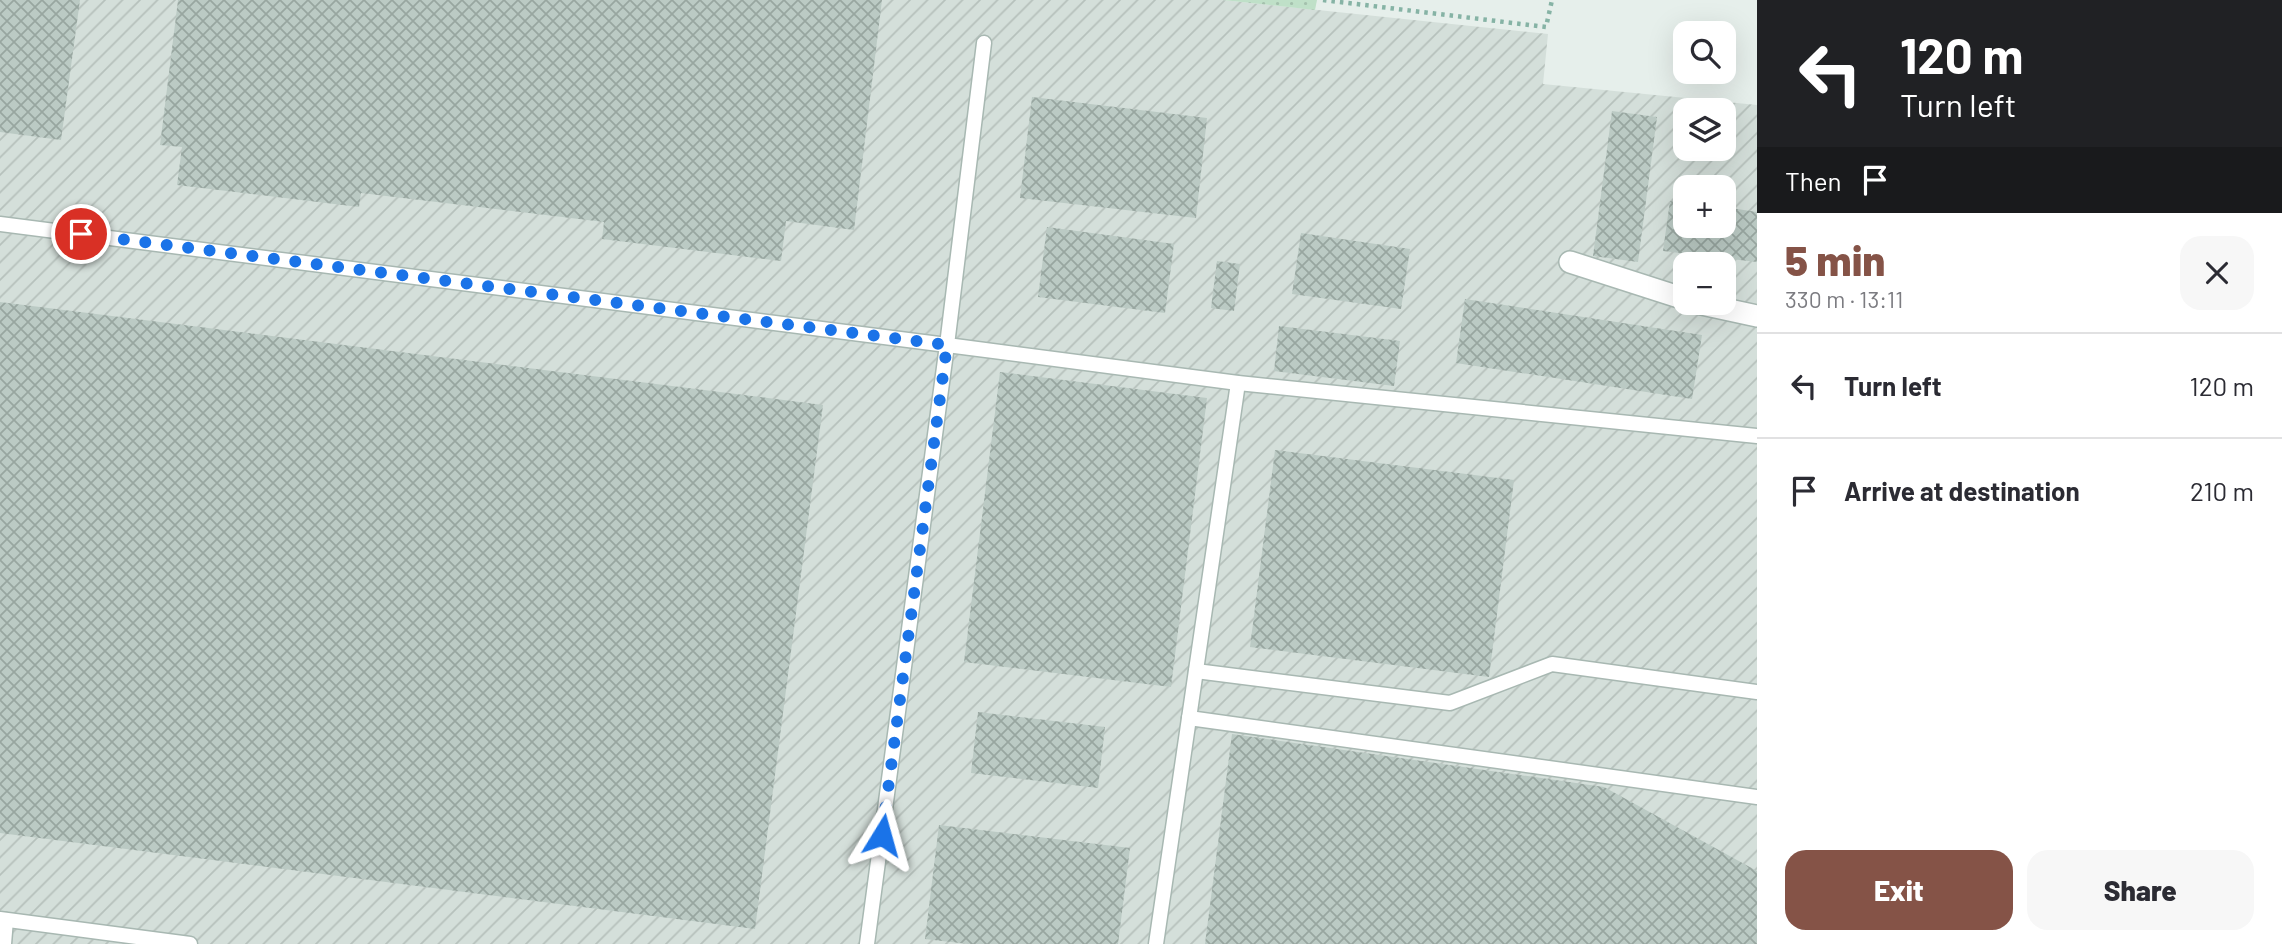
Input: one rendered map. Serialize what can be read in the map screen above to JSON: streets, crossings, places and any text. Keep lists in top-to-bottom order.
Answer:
{
  "page": {
    "turn": ["120 m", "Turn left"],
    "map_buttons": ["+", "−"],
    "then": "Then",
    "heading": ["5 min", "330 m · 13:11"],
    "list": [
      {
        "name": "Turn left",
        "value": "120 m"
      },
      {
        "name": "Arrive at destination",
        "value": "210 m"
      }
    ],
    "buttons": ["Exit", "Share"]
  }
}
